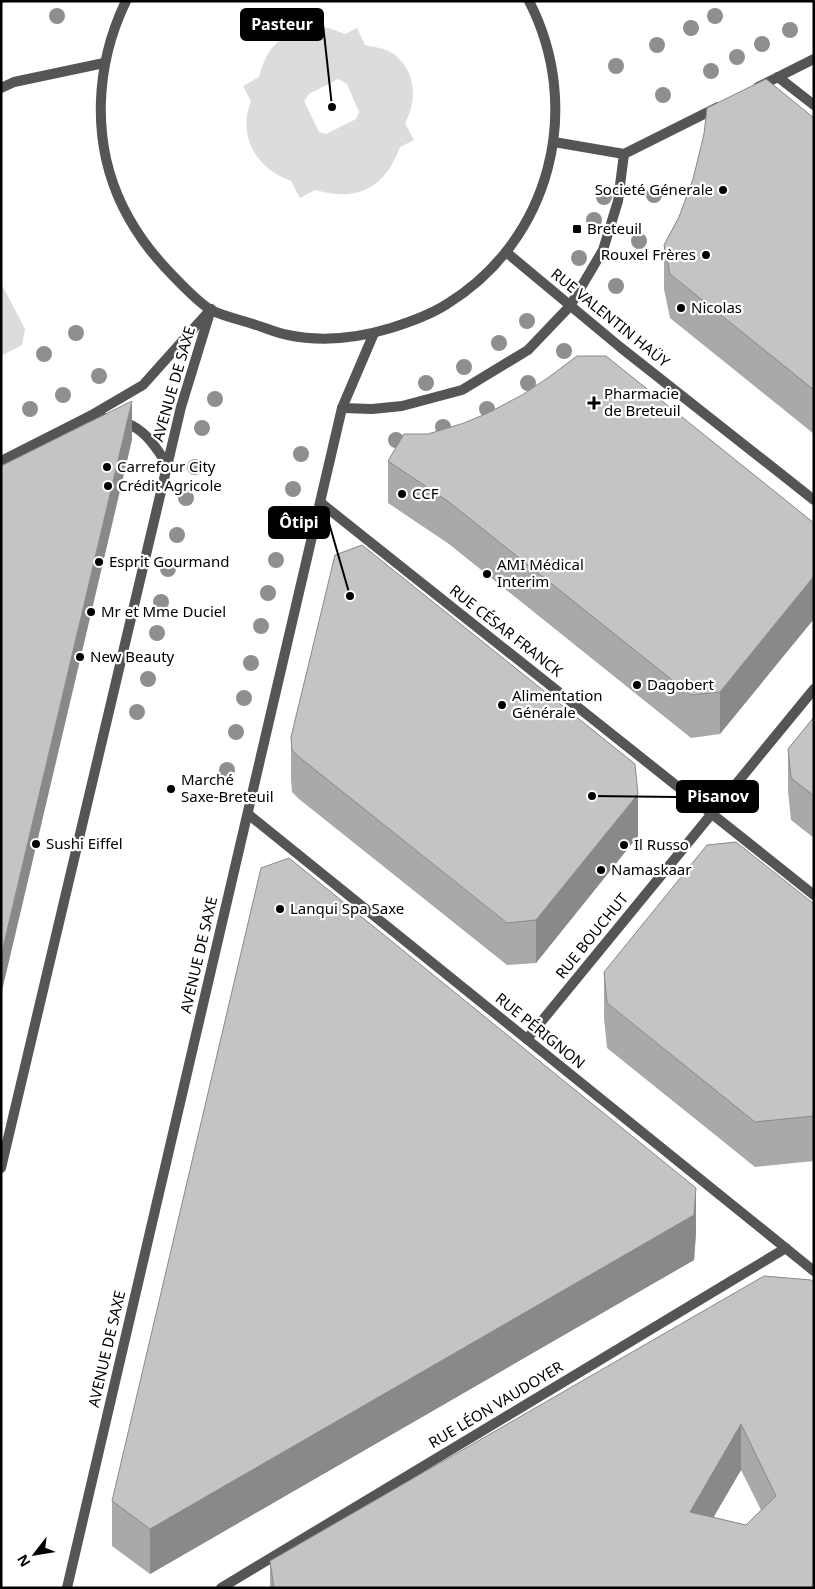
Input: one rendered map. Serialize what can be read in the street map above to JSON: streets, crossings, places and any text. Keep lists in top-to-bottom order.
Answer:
{
  "streets": {
    "street": [
      "RUE VALENTIN HAÜY",
      "AVENUE DE SAXE",
      "RUE CÉSAR FRANCK",
      "RUE BOUCHUT",
      "RUE PÉRIGNON",
      "RUE LÉON VAUDOYER"
    ]
  },
  "crossings": [
    ["AVENUE DE SAXE", "RUE CÉSAR FRANCK"],
    ["AVENUE DE SAXE", "RUE PÉRIGNON"],
    ["RUE CÉSAR FRANCK", "RUE BOUCHUT"],
    ["RUE BOUCHUT", "RUE PÉRIGNON"],
    ["RUE PÉRIGNON", "RUE LÉON VAUDOYER"]
  ],
  "places": {
    "other": [
      "Pasteur",
      "Societé Génerale",
      "Rouxel Frères",
      "Nicolas",
      "Carrefour City",
      "Crédit Agricole",
      "CCF",
      "Esprit Gourmand",
      "AMI Médical Interim",
      "Ôtipi",
      "Mr et Mme Duciel",
      "New Beauty",
      "Dagobert",
      "Alimentation Générale",
      "Marché Saxe-Breteuil",
      "Pisanov",
      "Sushi Eiffel",
      "Il Russo",
      "Namaskaar",
      "Lanqui Spa Saxe"
    ],
    "transit": ["Breteuil"],
    "health": ["Pharmacie de Breteuil"]
  },
  "north": "bottom left"
}
